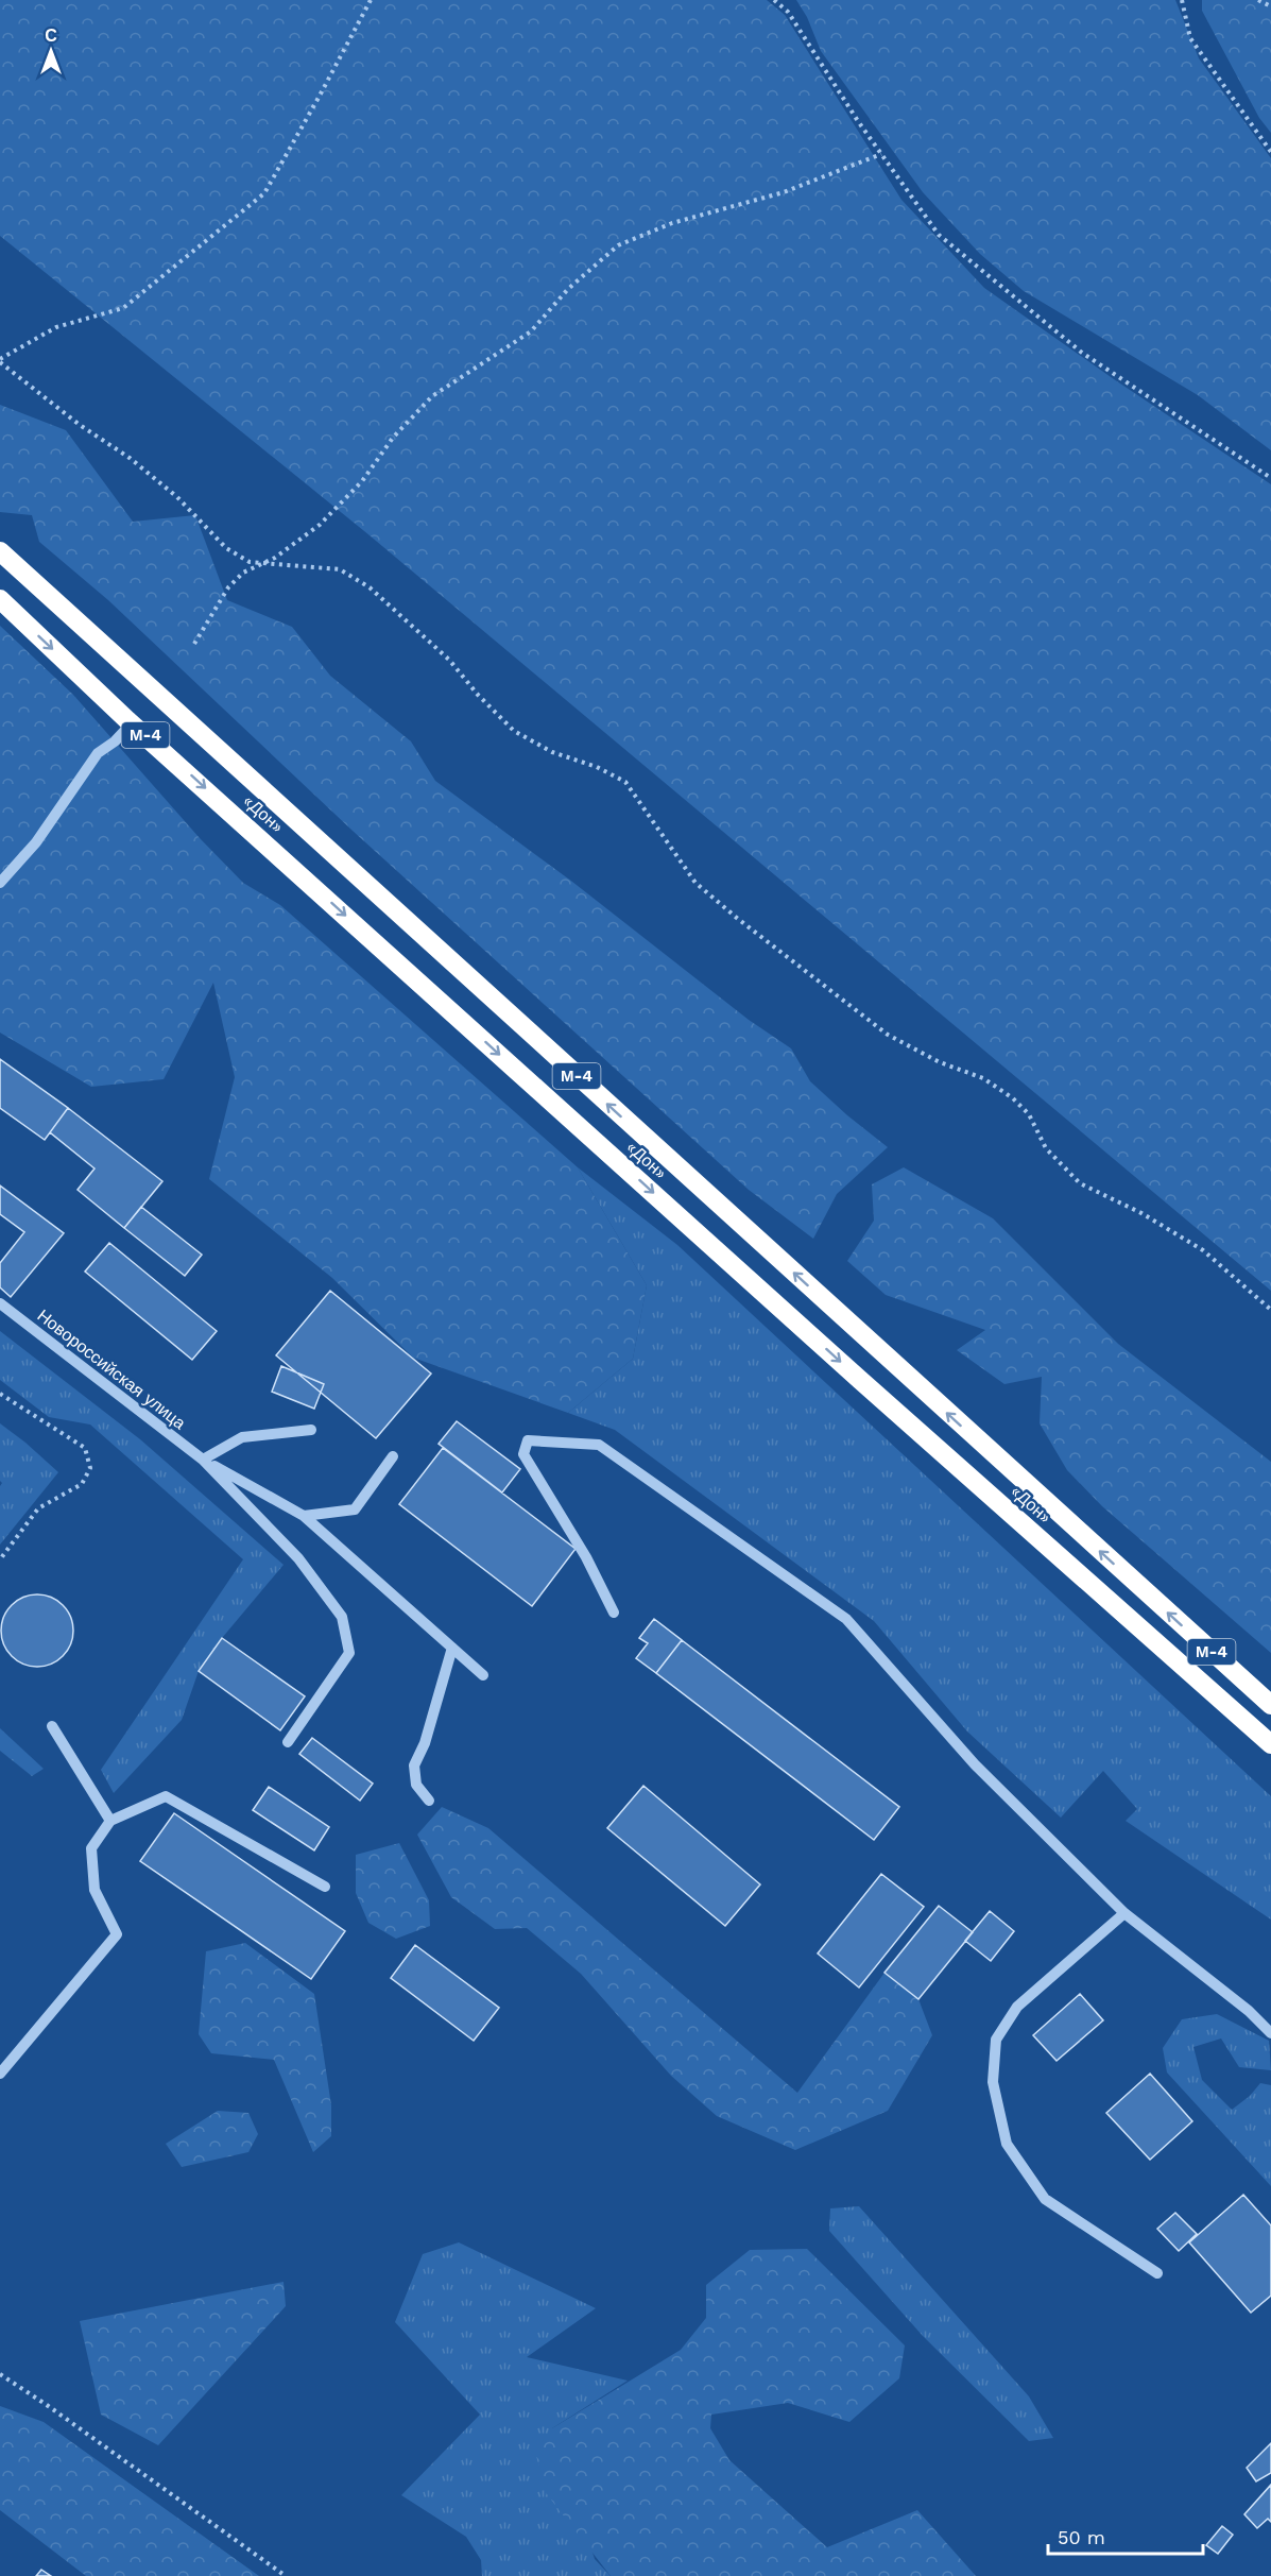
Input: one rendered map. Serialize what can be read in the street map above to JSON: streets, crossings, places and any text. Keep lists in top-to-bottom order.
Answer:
{
  "streets": {
    "highway": ["М-4", "«Дон»"],
    "street": ["Новороссийская улица"]
  },
  "scale_bar": "50 m",
  "north": "top"
}
